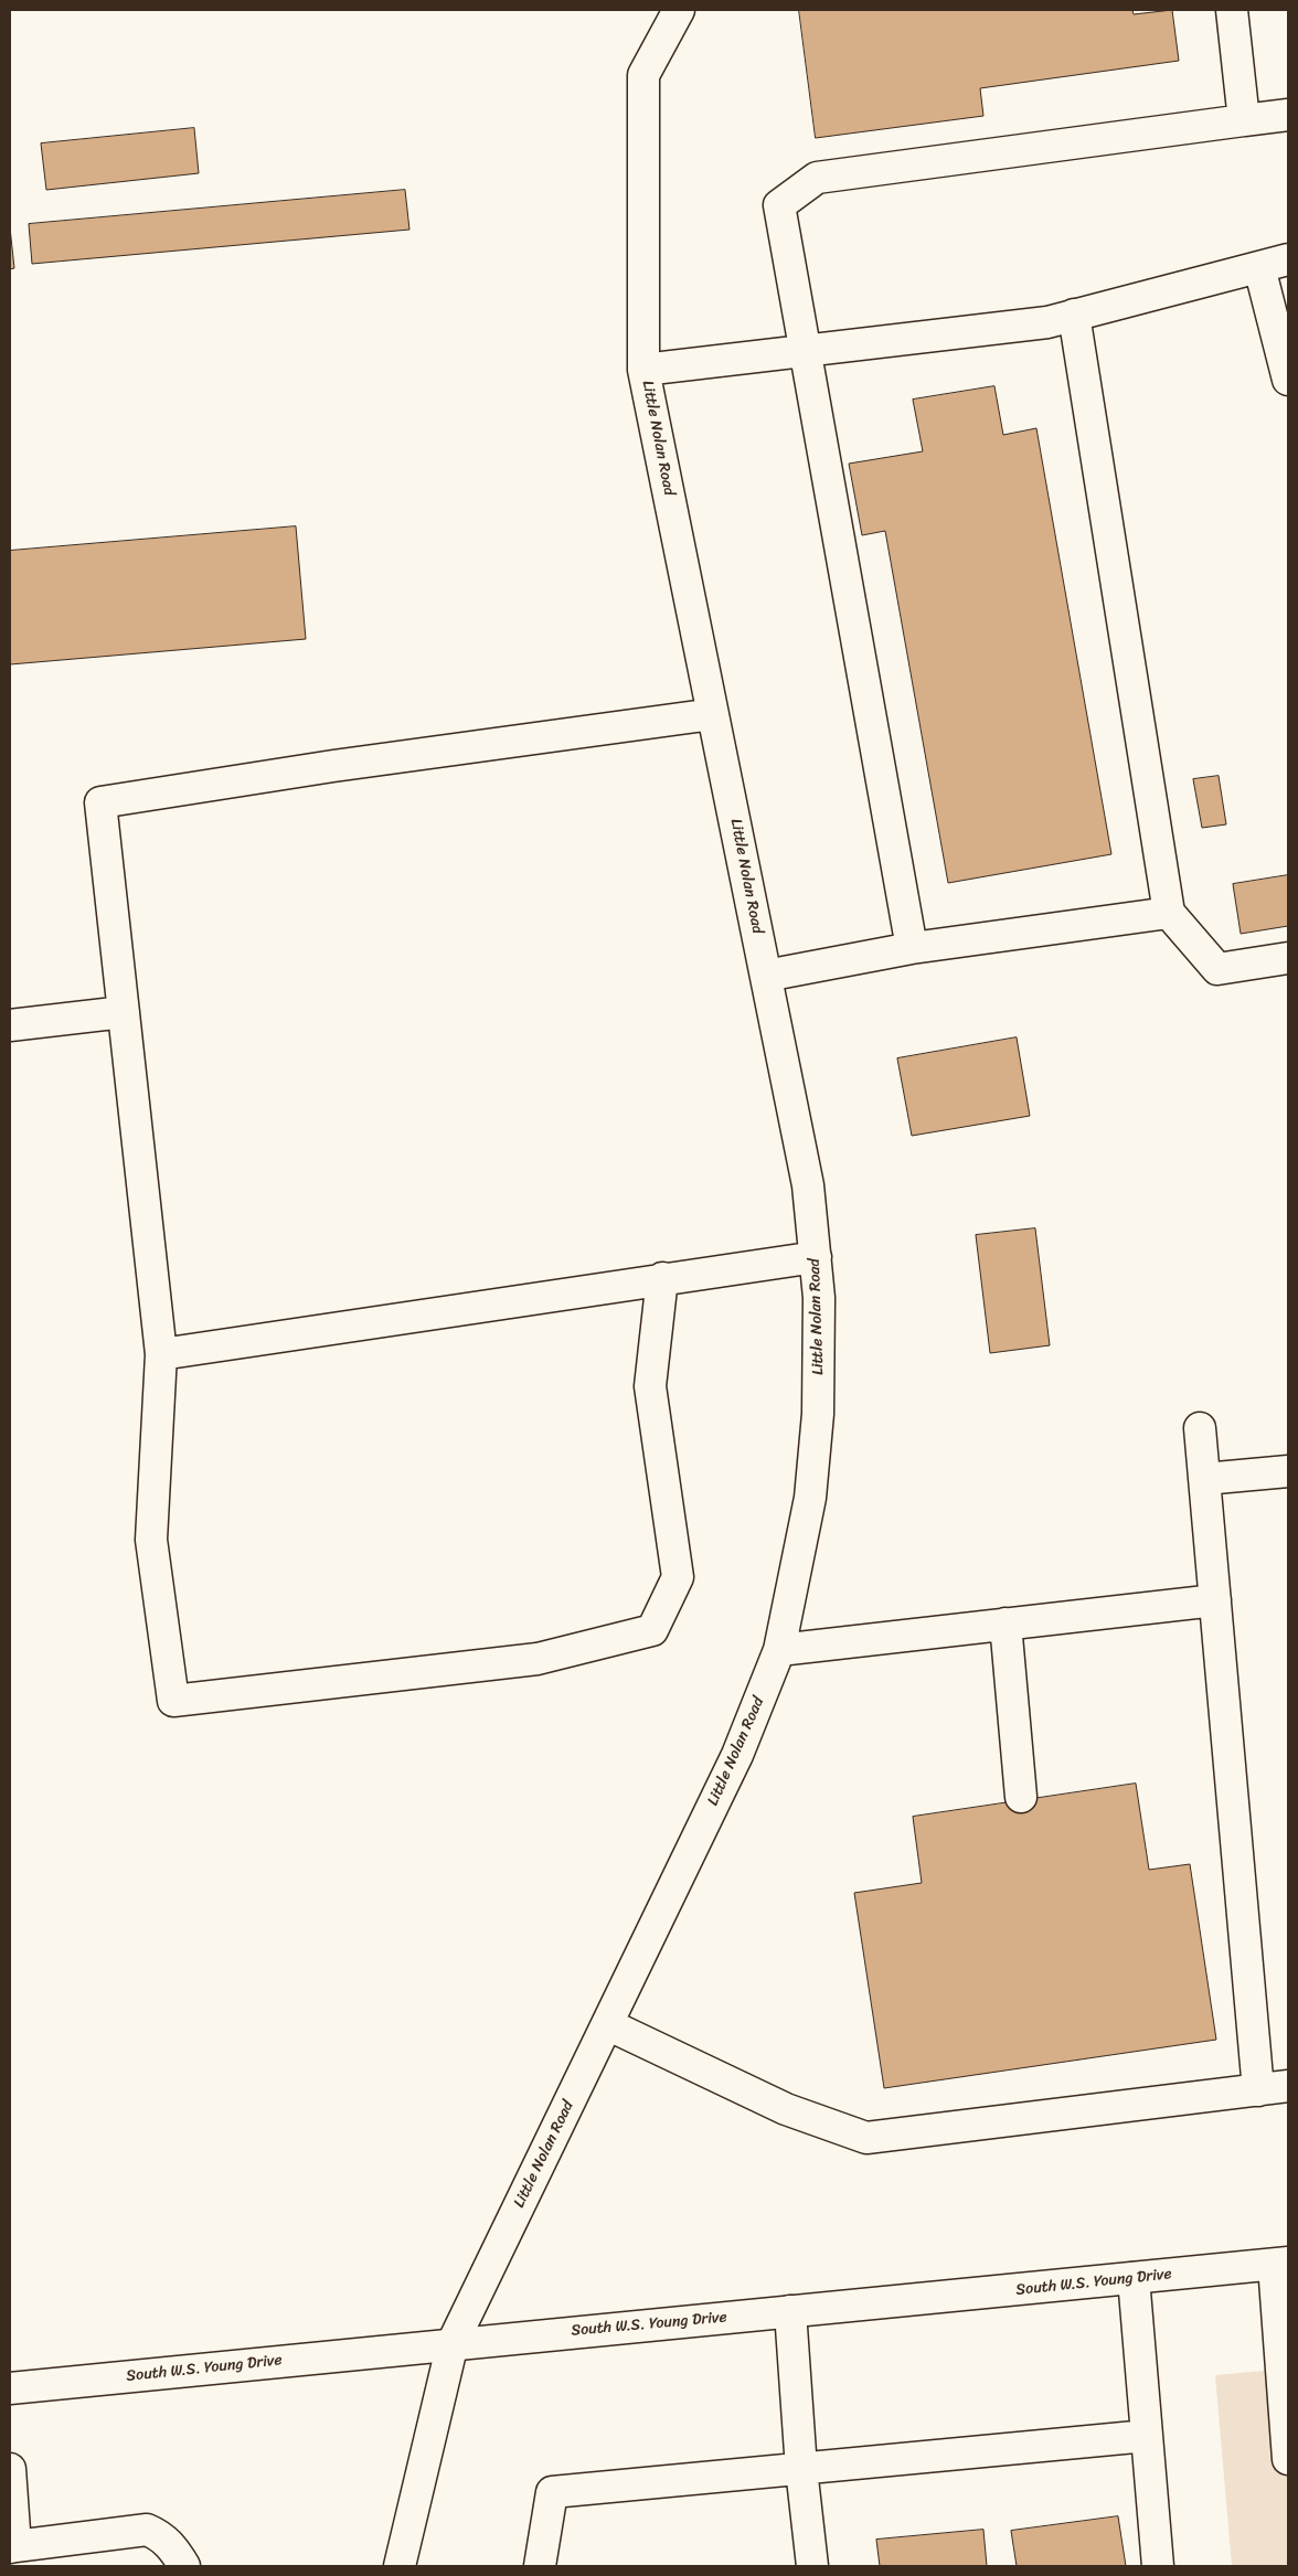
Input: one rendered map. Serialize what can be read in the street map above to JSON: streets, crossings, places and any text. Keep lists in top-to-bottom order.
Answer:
{
  "streets": {
    "street": ["Little Nolan Road", "South W.S. Young Drive"]
  },
  "crossings": [
    ["Little Nolan Road", "South W.S. Young Drive"]
  ]
}
